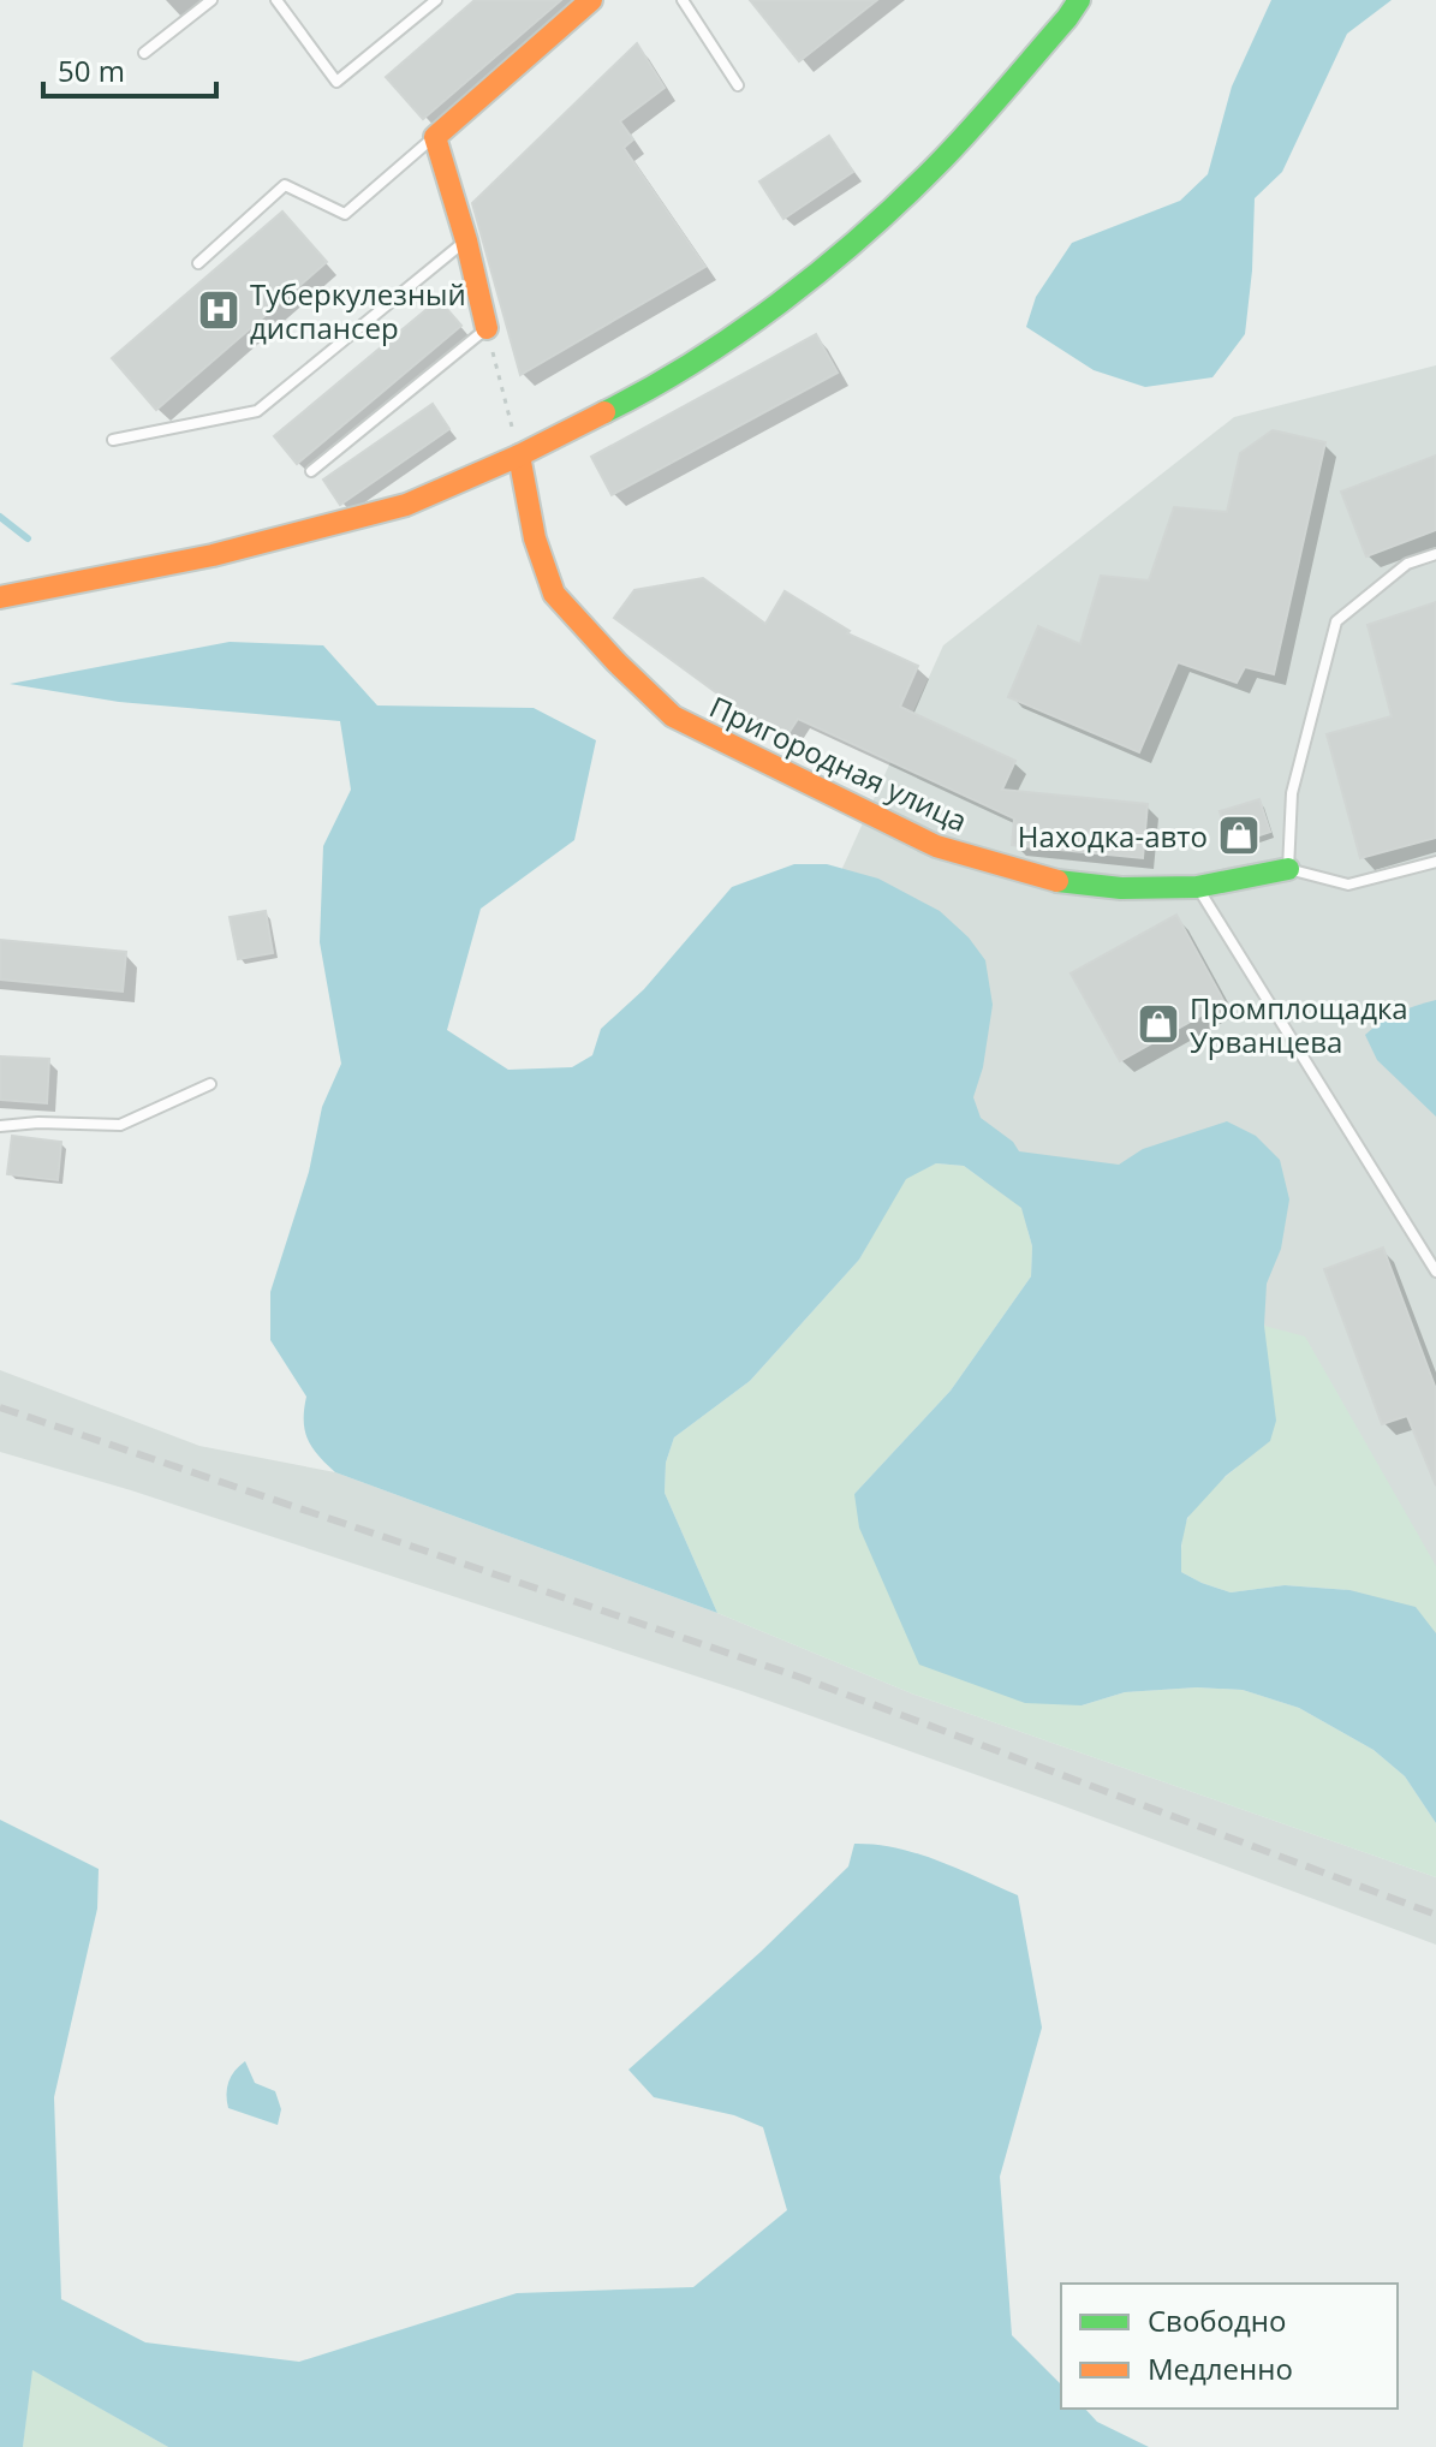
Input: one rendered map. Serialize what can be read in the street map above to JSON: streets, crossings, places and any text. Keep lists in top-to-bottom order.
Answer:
{
  "streets": {
    "street": ["Пригородная улица"]
  },
  "places": {
    "hospital": ["Туберкулезный диспансер"],
    "shop": ["Находка-авто", "Промплощадка Урванцева"]
  },
  "legend": ["Свободно", "Медленно"],
  "scale_bar": "50 m"
}
